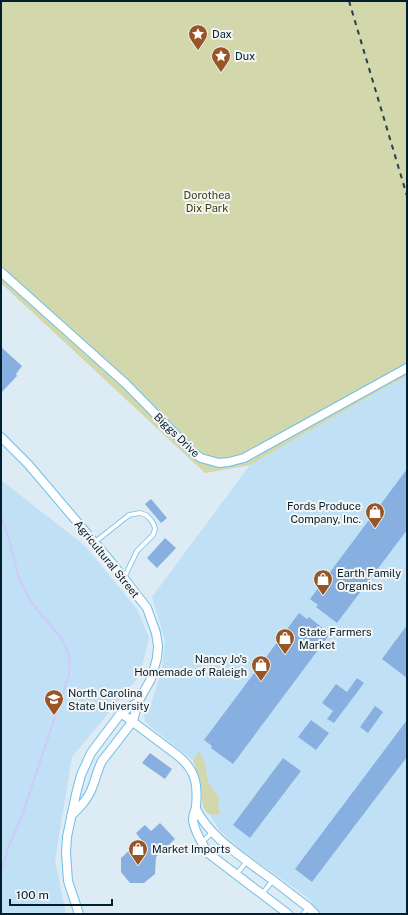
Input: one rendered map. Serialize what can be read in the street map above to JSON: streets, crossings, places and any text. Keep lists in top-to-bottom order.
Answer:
{
  "streets": {
    "street": ["Biggs Drive", "Agricultural Street"]
  },
  "parks": ["Dorothea Dix Park"],
  "places": {
    "place": ["Dax", "Dux"],
    "shop": [
      "Fords Produce Company, Inc.",
      "Earth Family Organics",
      "State Farmers Market",
      "Nancy Jo's Homemade of Raleigh",
      "Market Imports"
    ],
    "school or university": ["North Carolina State University"]
  },
  "scale_bar": "100 m"
}
